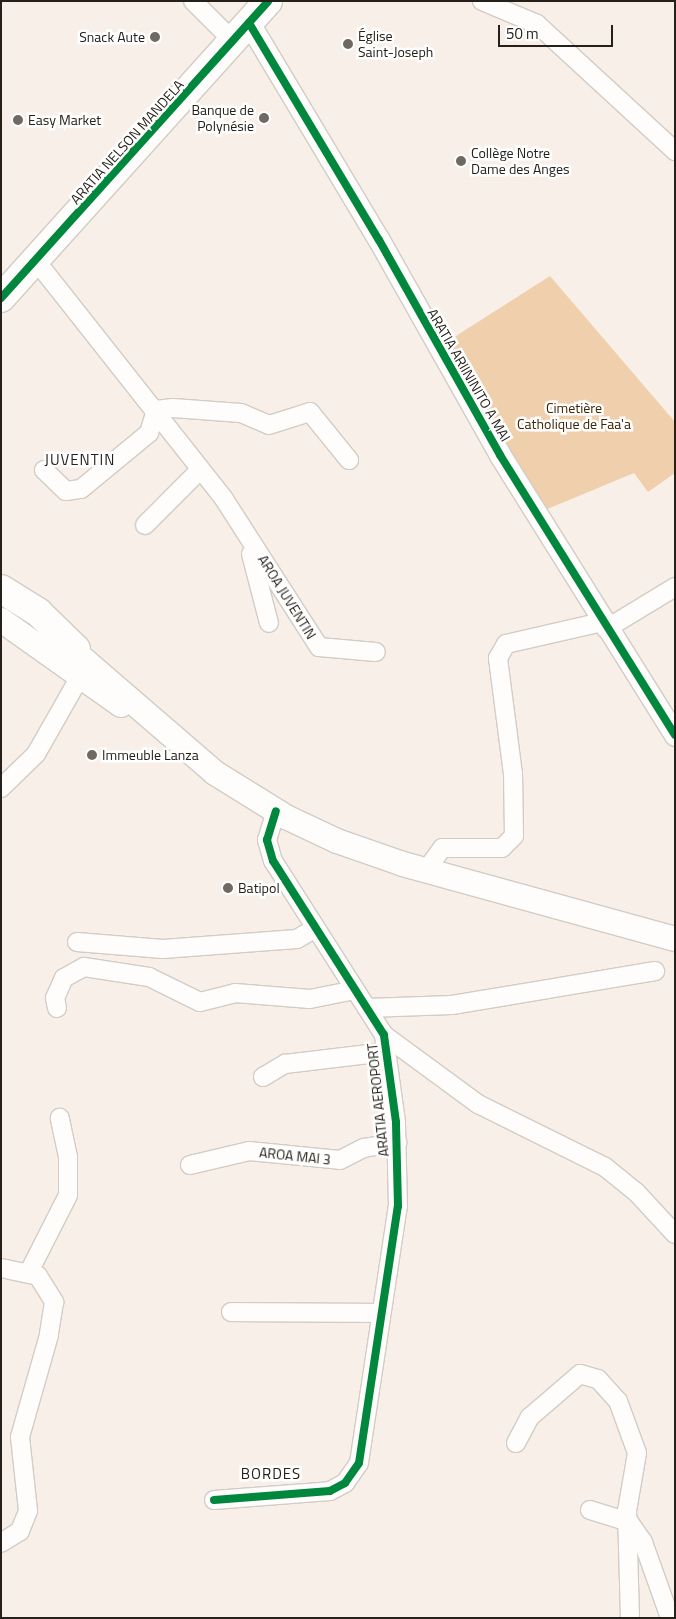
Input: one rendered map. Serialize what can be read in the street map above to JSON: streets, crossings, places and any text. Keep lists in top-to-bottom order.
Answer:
{
  "streets": {
    "main road": ["ARATIA NELSON MANDELA"],
    "street": [
      "ARATIA ARIININITO A MAI",
      "AROA JUVENTIN",
      "ARATIA AEROPORT",
      "AROA MAI 3"
    ]
  },
  "crossings": [
    ["ARATIA NELSON MANDELA", "ARATIA ARIININITO A MAI"],
    ["ARATIA NELSON MANDELA", "AROA JUVENTIN"],
    ["ARATIA AEROPORT", "AROA MAI 3"]
  ],
  "districts": ["JUVENTIN", "BORDES"],
  "parks": ["Cimetière Catholique de Faa'a"],
  "places": [
    "Snack Aute",
    "Église Saint-Joseph",
    "Banque de Polynésie",
    "Easy Market",
    "Collège Notre Dame des Anges",
    "Immeuble Lanza",
    "Batipol"
  ],
  "scale_bar": "50 m"
}
